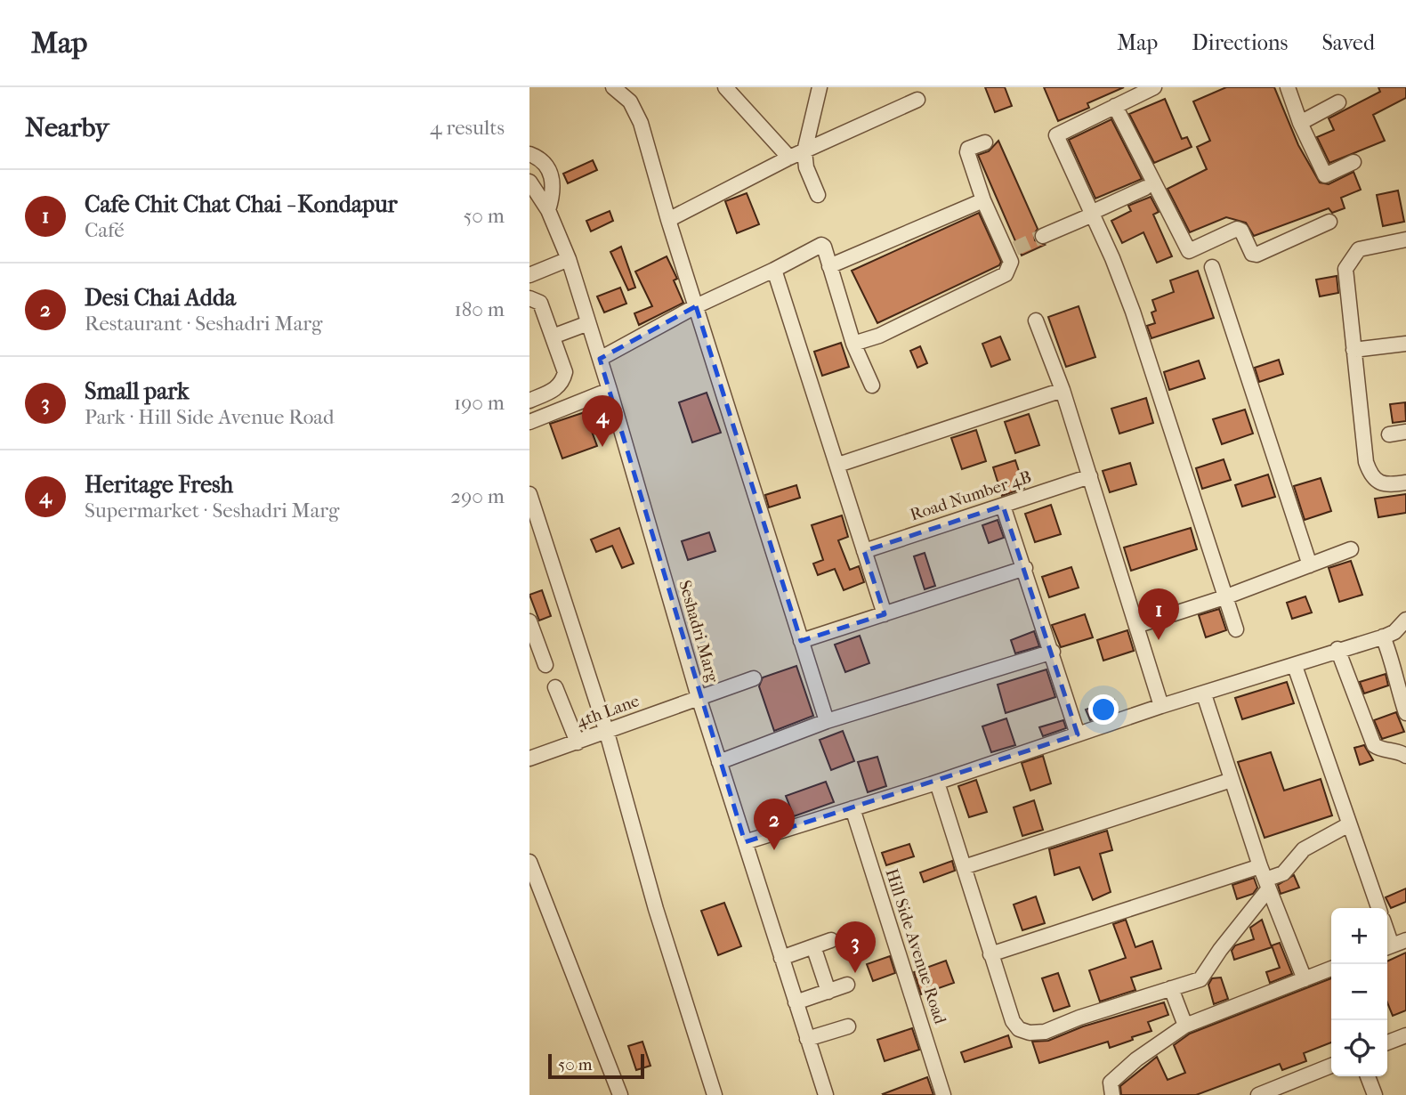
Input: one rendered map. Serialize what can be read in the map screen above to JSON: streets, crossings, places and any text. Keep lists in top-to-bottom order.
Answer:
{
  "streets": {
    "street": [
      "Road Number 4B",
      "Seshadri Marg",
      "4th Lane",
      "Hill Side Avenue Road"
    ]
  },
  "crossings": [
    ["Seshadri Marg", "4th Lane"]
  ],
  "scale_bar": "50 m",
  "page": {
    "header": "Map",
    "nav": ["Map", "Directions", "Saved"],
    "heading": ["Nearby", "4 results"],
    "list": [
      {
        "mark": "1",
        "name": "Cafe Chit Chat Chai - Kondapur",
        "note": "Café",
        "value": "50 m"
      },
      {
        "mark": "2",
        "name": "Desi Chai Adda",
        "note": "Restaurant · Seshadri Marg",
        "value": "180 m"
      },
      {
        "mark": "3",
        "name": "Small park",
        "note": "Park · Hill Side Avenue Road",
        "value": "190 m"
      },
      {
        "mark": "4",
        "name": "Heritage Fresh",
        "note": "Supermarket · Seshadri Marg",
        "value": "290 m"
      }
    ],
    "pins": [
      "4",
      "1",
      "2",
      "3"
    ],
    "map_buttons": ["+", "−"],
    "scale": "50 m"
  }
}
